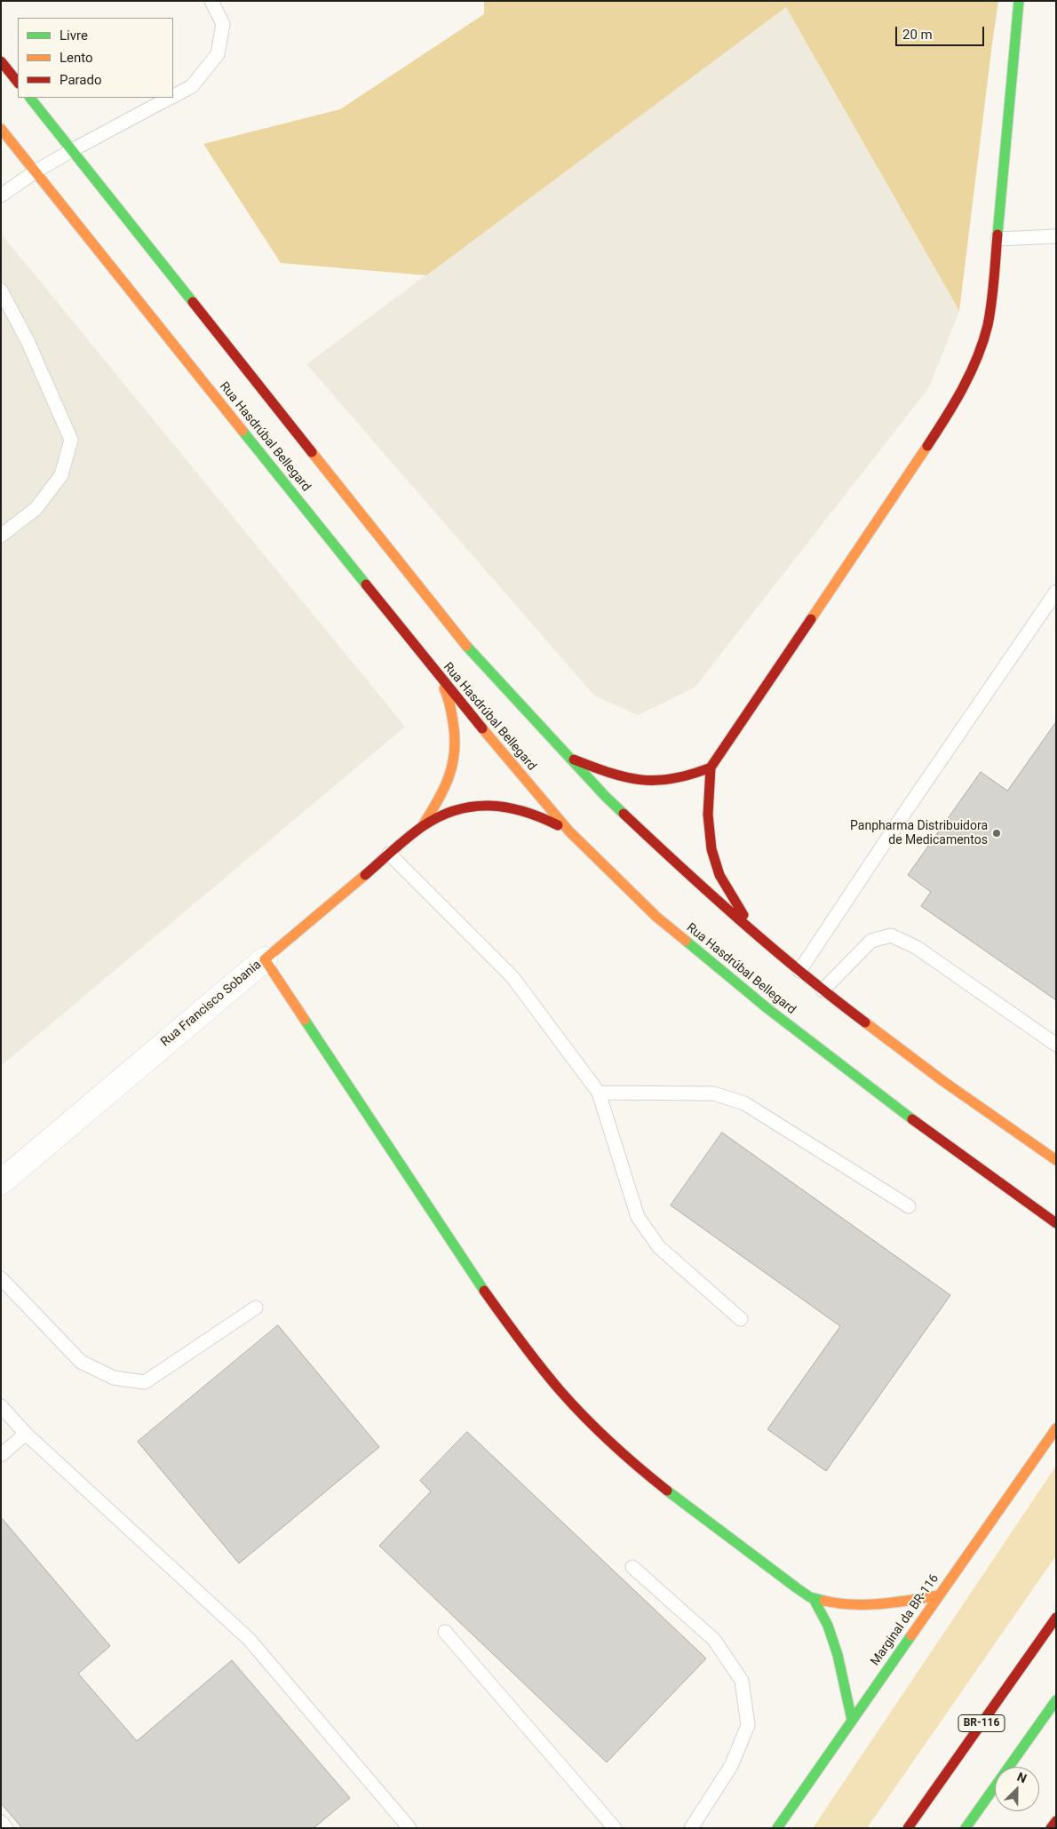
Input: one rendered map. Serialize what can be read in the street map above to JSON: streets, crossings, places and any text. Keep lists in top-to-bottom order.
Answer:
{
  "streets": {
    "main road": [
      "Rua Hasdrúbal Bellegard",
      "Rua Francisco Sobania",
      "Marginal da BR-116",
      "BR-116"
    ]
  },
  "crossings": [
    ["Rua Hasdrúbal Bellegard", "Rua Francisco Sobania"]
  ],
  "places": ["Panpharma Distribuidora de Medicamentos"],
  "legend": ["Livre", "Lento", "Parado"],
  "scale_bar": "20 m",
  "north": "top right"
}
